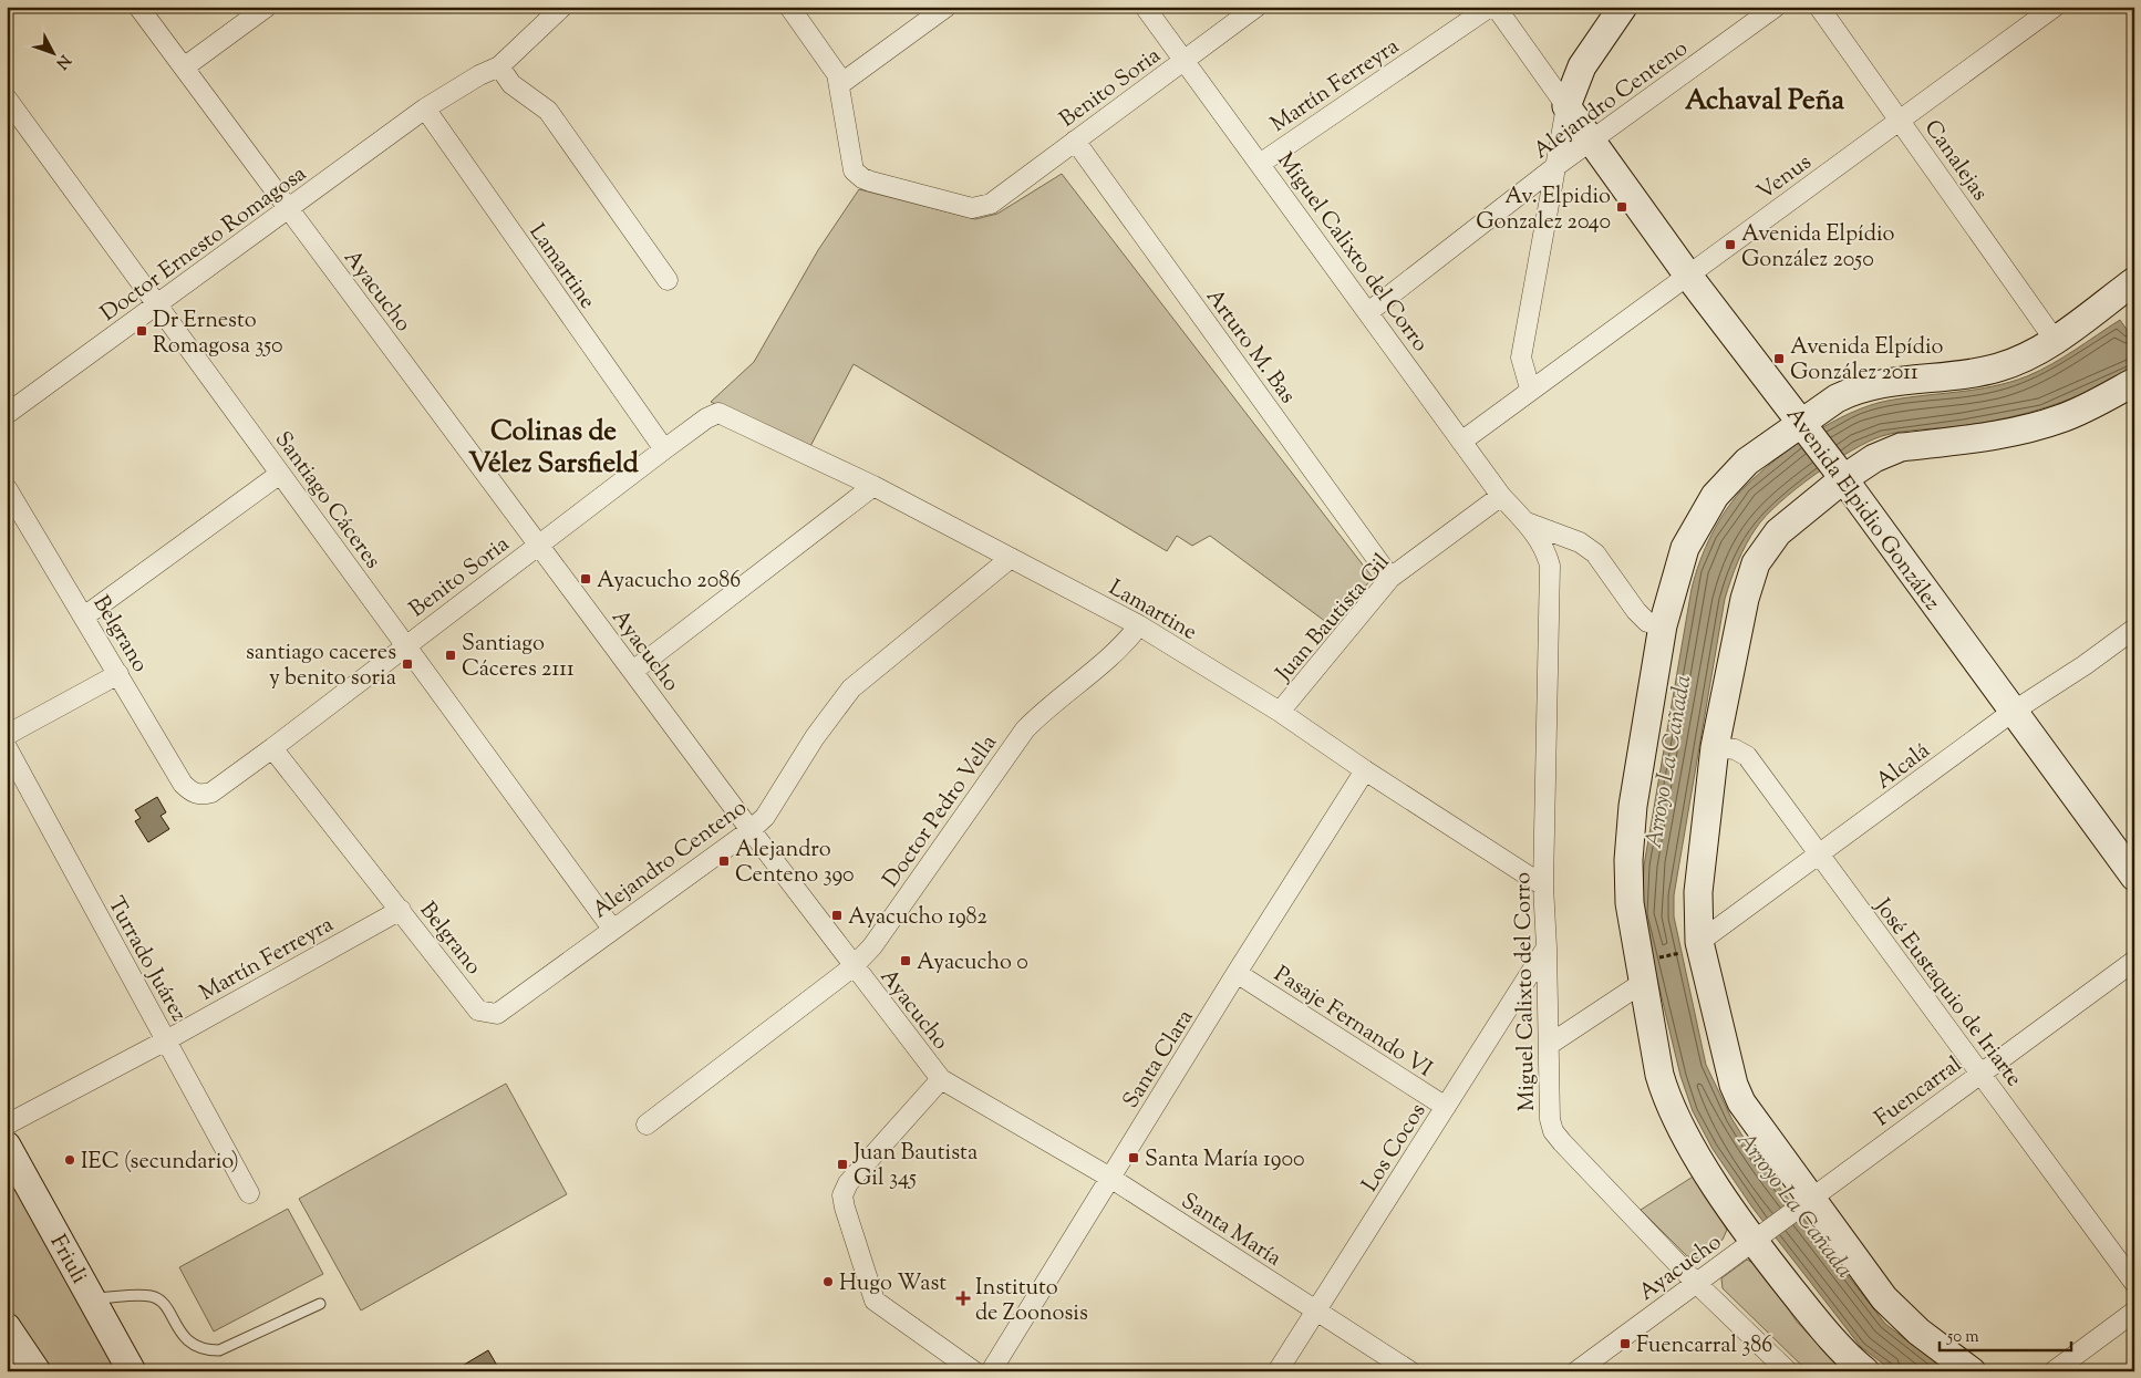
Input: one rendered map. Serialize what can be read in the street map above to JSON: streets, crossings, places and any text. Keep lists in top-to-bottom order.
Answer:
{
  "streets": {
    "main road": ["Avenida Elpidio González", "Friuli"],
    "street": [
      "Martín Ferreyra",
      "Benito Soria",
      "Alejandro Centeno",
      "Canalejas",
      "Venus",
      "Doctor Ernesto Romagosa",
      "Miguel Calixto del Corro",
      "Lamartine",
      "Ayacucho",
      "Arturo M. Bas",
      "Santiago Cáceres",
      "Juan Bautista Gil",
      "Belgrano",
      "Alcalá",
      "Doctor Pedro Vella",
      "Turrado Juárez",
      "José Eustaquio de Iriarte",
      "Pasaje Fernando VI",
      "Santa Clara",
      "Fuencarral",
      "Los Cocos",
      "Santa María"
    ]
  },
  "crossings": [
    ["Martín Ferreyra", "Miguel Calixto del Corro"],
    ["Martín Ferreyra", "Belgrano"],
    ["Martín Ferreyra", "Turrado Juárez"],
    ["Benito Soria", "Miguel Calixto del Corro"],
    ["Benito Soria", "Lamartine"],
    ["Benito Soria", "Ayacucho"],
    ["Benito Soria", "Arturo M. Bas"],
    ["Benito Soria", "Santiago Cáceres"],
    ["Benito Soria", "Belgrano"],
    ["Alejandro Centeno", "Miguel Calixto del Corro"],
    ["Alejandro Centeno", "Lamartine"],
    ["Alejandro Centeno", "Ayacucho"],
    ["Alejandro Centeno", "Santiago Cáceres"],
    ["Alejandro Centeno", "Avenida Elpidio González"],
    ["Alejandro Centeno", "Belgrano"],
    ["Canalejas", "Venus"],
    ["Venus", "Miguel Calixto del Corro"],
    ["Venus", "Avenida Elpidio González"],
    ["Doctor Ernesto Romagosa", "Lamartine"],
    ["Doctor Ernesto Romagosa", "Ayacucho"],
    ["Doctor Ernesto Romagosa", "Santiago Cáceres"],
    ["Miguel Calixto del Corro", "Lamartine"],
    ["Miguel Calixto del Corro", "Ayacucho"],
    ["Miguel Calixto del Corro", "Juan Bautista Gil"],
    ["Miguel Calixto del Corro", "Los Cocos"],
    ["Lamartine", "Juan Bautista Gil"],
    ["Lamartine", "Doctor Pedro Vella"],
    ["Lamartine", "Santa Clara"],
    ["Ayacucho", "Doctor Pedro Vella"],
    ["Ayacucho", "Fuencarral"],
    ["Ayacucho", "Santa María"],
    ["Arturo M. Bas", "Juan Bautista Gil"],
    ["Avenida Elpidio González", "Alcalá"],
    ["Alcalá", "José Eustaquio de Iriarte"],
    ["José Eustaquio de Iriarte", "Fuencarral"],
    ["Pasaje Fernando VI", "Santa Clara"],
    ["Pasaje Fernando VI", "Los Cocos"],
    ["Santa Clara", "Santa María"],
    ["Los Cocos", "Santa María"]
  ],
  "districts": ["Achaval Peña", "Colinas de Vélez Sarsfield"],
  "water": ["Arroyo La Cañada"],
  "places": {
    "transit": [
      "Av. Elpidio Gonzalez 2040",
      "Avenida Elpídio González 2050",
      "Dr Ernesto Romagosa 350",
      "Avenida Elpídio González 2011",
      "Ayacucho 2086",
      "Santiago Cáceres 2111",
      "santiago caceres y benito soria",
      "Alejandro Centeno 390",
      "Ayacucho 1982",
      "Ayacucho 0",
      "Santa María 1900",
      "Juan Bautista Gil 345",
      "Fuencarral 386"
    ],
    "other": ["IEC (secundario)", "Hugo Wast"],
    "health": ["Instituto de Zoonosis"]
  },
  "scale_bar": "50 m",
  "north": "bottom right"
}
